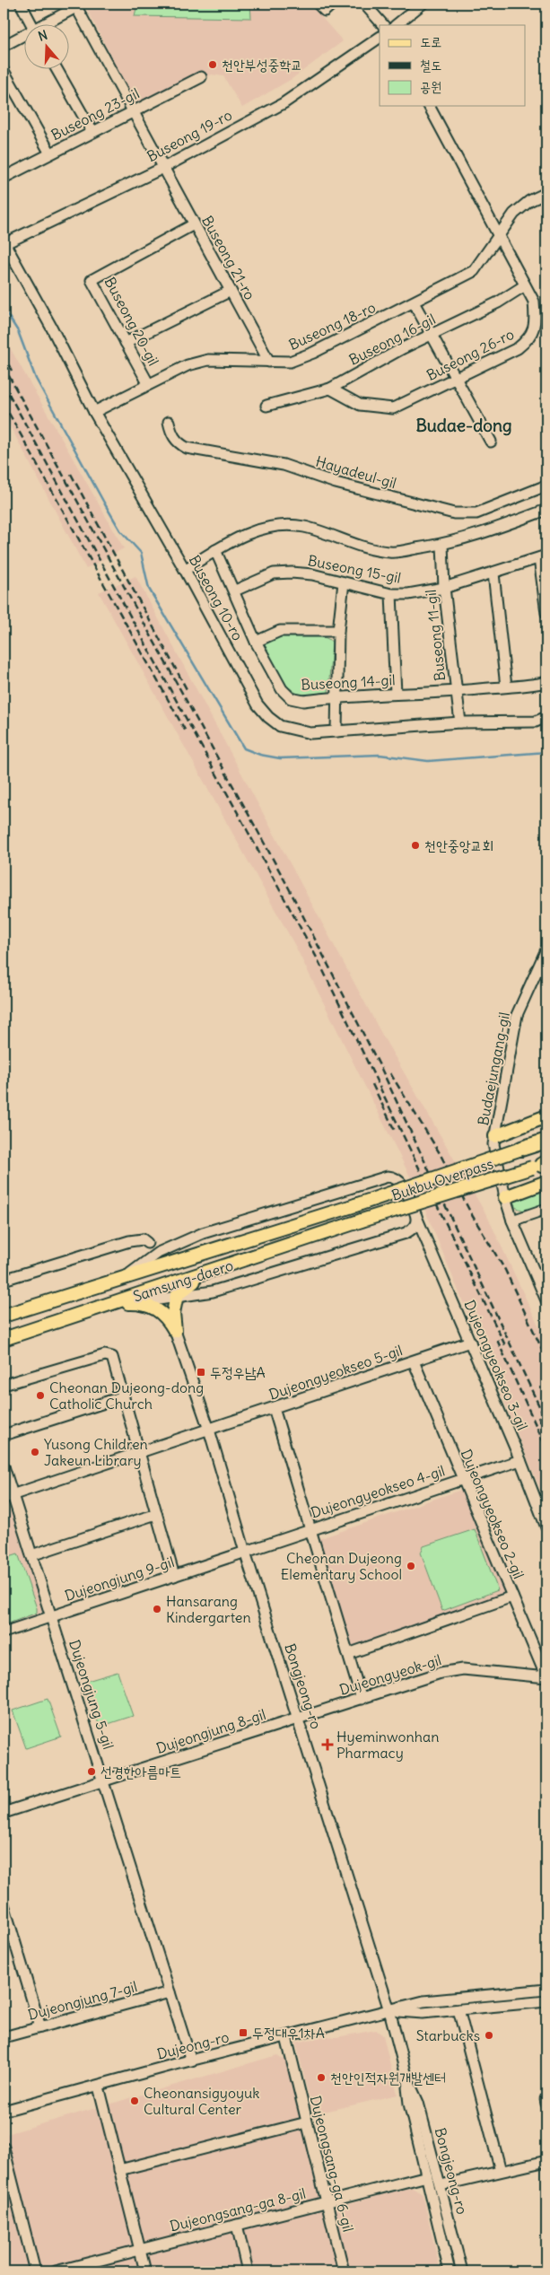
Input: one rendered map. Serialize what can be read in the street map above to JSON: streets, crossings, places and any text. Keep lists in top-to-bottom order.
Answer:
{
  "streets": {
    "main road": ["Bukbu Overpass", "Samsung-daero"],
    "street": [
      "Buseong 23-gil",
      "Buseong 19-ro",
      "Buseong 21-ro",
      "Buseong 20-gil",
      "Buseong 18-ro",
      "Buseong 16-gil",
      "Buseong 26-ro",
      "Hayadeul-gil",
      "Buseong 15-gil",
      "Buseong 10-ro",
      "Buseong 11-gil",
      "Buseong 14-gil",
      "Budaejungang-gil",
      "Dujeongyeokseo 3-gil",
      "Dujeongyeokseo 5-gil",
      "Dujeongyeokseo 4-gil",
      "Dujeongyeokseo 2-gil",
      "Dujeongjung 9-gil",
      "Dujeongyeok-gil",
      "Bongjeong-ro",
      "Dujeongjung 5-gil",
      "Dujeongjung 8-gil",
      "Dujeongjung 7-gil",
      "Dujeong-ro",
      "Dujeongsang-ga 6-gil",
      "Dujeongsang-ga 8-gil"
    ]
  },
  "crossings": [
    ["Buseong 23-gil", "Buseong 21-ro"],
    ["Buseong 19-ro", "Buseong 21-ro"],
    ["Buseong 19-ro", "Buseong 10-ro"],
    ["Buseong 21-ro", "Buseong 20-gil"],
    ["Buseong 21-ro", "Buseong 18-ro"],
    ["Buseong 20-gil", "Buseong 18-ro"],
    ["Buseong 18-ro", "Buseong 26-ro"],
    ["Buseong 18-ro", "Buseong 10-ro"],
    ["Buseong 16-gil", "Buseong 26-ro"],
    ["Buseong 15-gil", "Buseong 11-gil"],
    ["Buseong 15-gil", "Buseong 14-gil"],
    ["Buseong 10-ro", "Buseong 11-gil"],
    ["Buseong 11-gil", "Buseong 14-gil"],
    ["Bukbu Overpass", "Samsung-daero"],
    ["Samsung-daero", "Dujeongyeokseo 3-gil"],
    ["Dujeongyeokseo 3-gil", "Dujeongyeokseo 5-gil"],
    ["Dujeongyeokseo 3-gil", "Dujeongyeokseo 4-gil"],
    ["Dujeongyeokseo 5-gil", "Dujeongyeokseo 2-gil"],
    ["Dujeongyeokseo 5-gil", "Bongjeong-ro"],
    ["Dujeongyeokseo 5-gil", "Dujeongjung 5-gil"],
    ["Dujeongyeokseo 4-gil", "Dujeongyeokseo 2-gil"],
    ["Dujeongyeokseo 4-gil", "Dujeongjung 9-gil"],
    ["Dujeongyeokseo 4-gil", "Bongjeong-ro"],
    ["Dujeongyeokseo 2-gil", "Dujeongyeok-gil"],
    ["Dujeongjung 9-gil", "Bongjeong-ro"],
    ["Dujeongjung 9-gil", "Dujeongjung 5-gil"],
    ["Dujeongyeok-gil", "Bongjeong-ro"],
    ["Dujeongyeok-gil", "Dujeongjung 8-gil"],
    ["Bongjeong-ro", "Dujeongjung 8-gil"],
    ["Bongjeong-ro", "Dujeong-ro"],
    ["Bongjeong-ro", "Dujeongsang-ga 8-gil"],
    ["Dujeongjung 5-gil", "Dujeongjung 8-gil"],
    ["Dujeongjung 5-gil", "Dujeongjung 7-gil"],
    ["Dujeongjung 5-gil", "Dujeong-ro"],
    ["Dujeong-ro", "Dujeongsang-ga 6-gil"],
    ["Dujeongsang-ga 6-gil", "Dujeongsang-ga 8-gil"]
  ],
  "districts": ["Budae-dong"],
  "places": {
    "other": [
      "천안부성중학교",
      "천안중앙교회",
      "Cheonan Dujeong-dong Catholic Church",
      "Yusong Children Jakeun Library",
      "Cheonan Dujeong Elementary School",
      "Hansarang Kindergarten",
      "선경한아름마트",
      "Starbucks",
      "천안인적자원개발센터",
      "Cheonansigyoyuk Cultural Center"
    ],
    "transit": ["두정우남A", "두정대우1차A"],
    "health": ["Hyeminwonhan Pharmacy"]
  },
  "legend": ["도로", "철도", "공원"],
  "north": "top"
}
